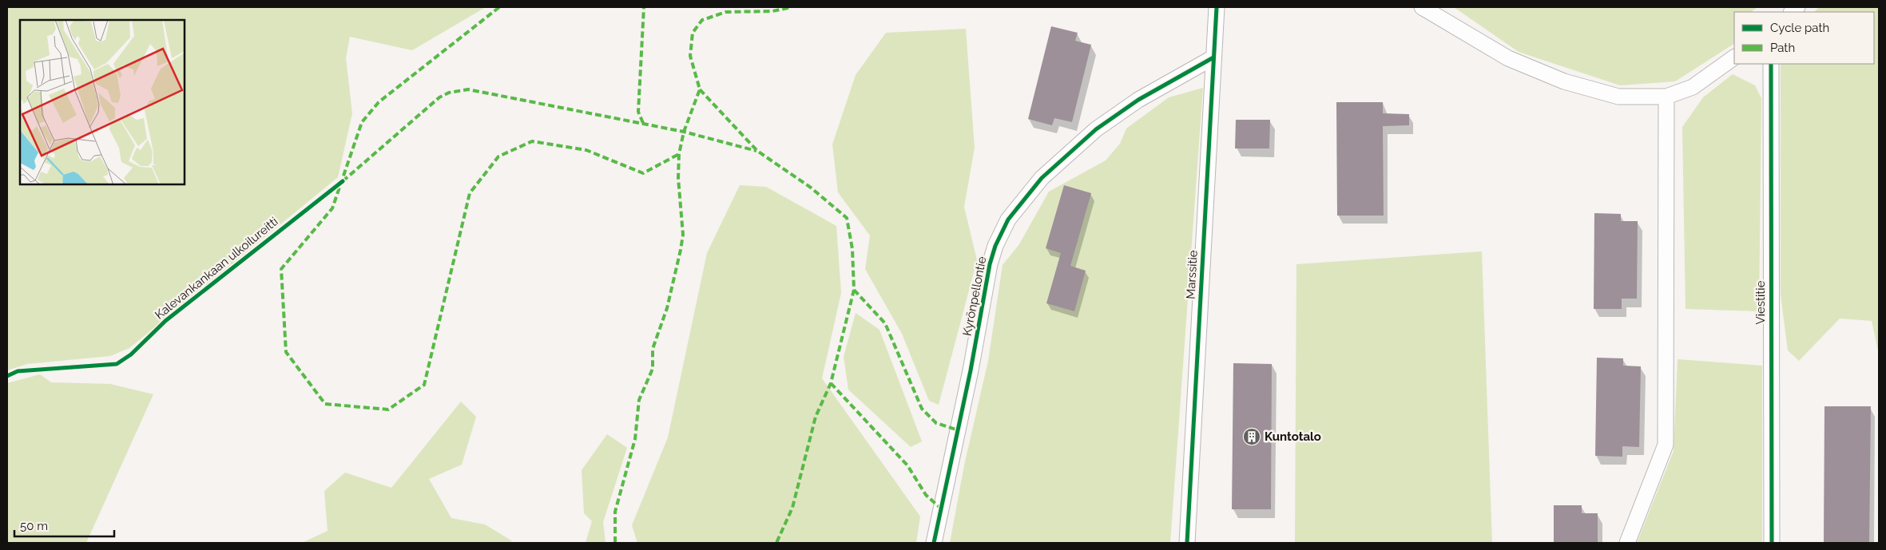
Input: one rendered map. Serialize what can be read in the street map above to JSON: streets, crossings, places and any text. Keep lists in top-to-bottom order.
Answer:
{
  "streets": {
    "street": ["Marssitie", "Kyrönpellontie", "Viestitie"],
    "cycle path": ["Kalevankankaan ulkoilureitti"]
  },
  "crossings": [
    ["Marssitie", "Kyrönpellontie"]
  ],
  "places": {
    "building": ["Kuntotalo"]
  },
  "legend": ["Cycle path", "Path"],
  "scale_bar": "50 m"
}
